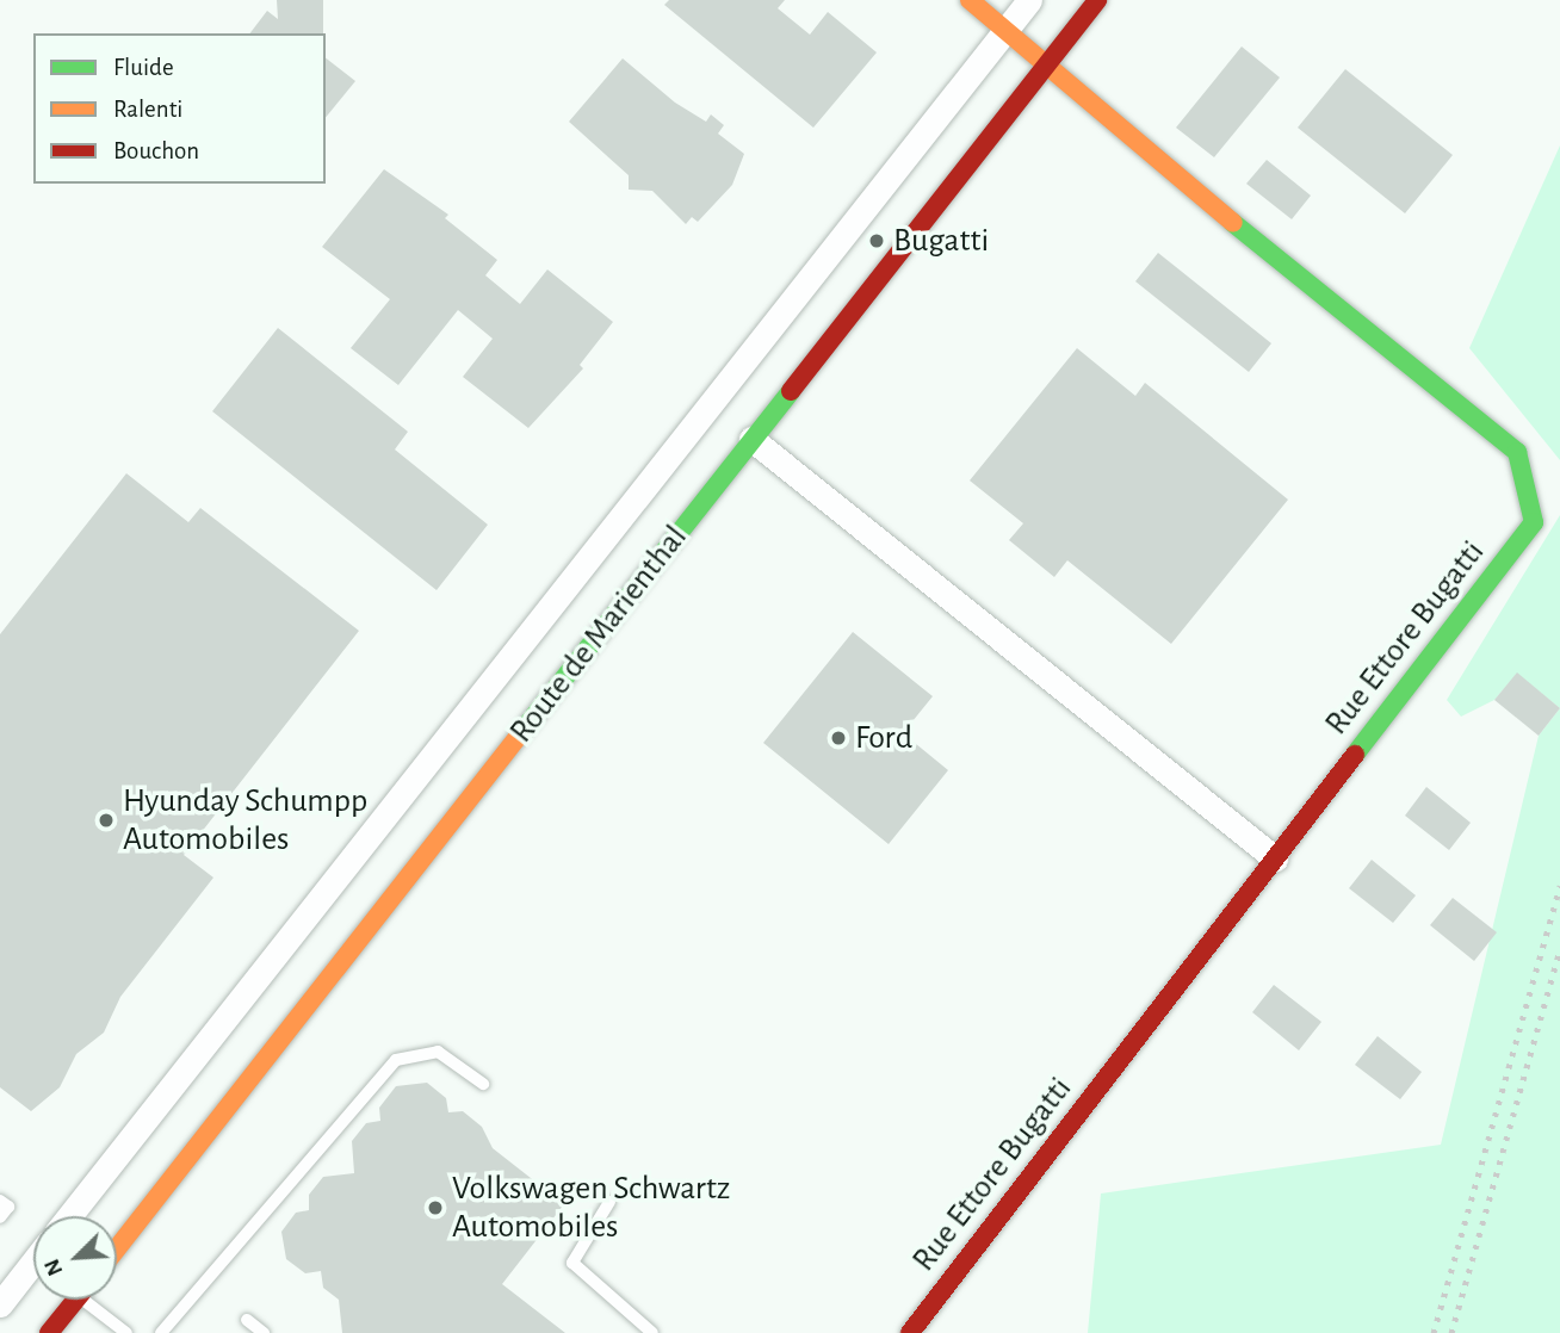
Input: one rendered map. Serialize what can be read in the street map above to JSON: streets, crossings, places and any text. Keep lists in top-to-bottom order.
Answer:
{
  "streets": {
    "street": ["Route de Marienthal", "Rue Ettore Bugatti"]
  },
  "crossings": [
    ["Route de Marienthal", "Rue Ettore Bugatti"]
  ],
  "places": [
    "Bugatti",
    "Ford",
    "Hyunday Schumpp Automobiles",
    "Volkswagen Schwartz Automobiles"
  ],
  "legend": ["Fluide", "Ralenti", "Bouchon"],
  "north": "bottom left"
}
